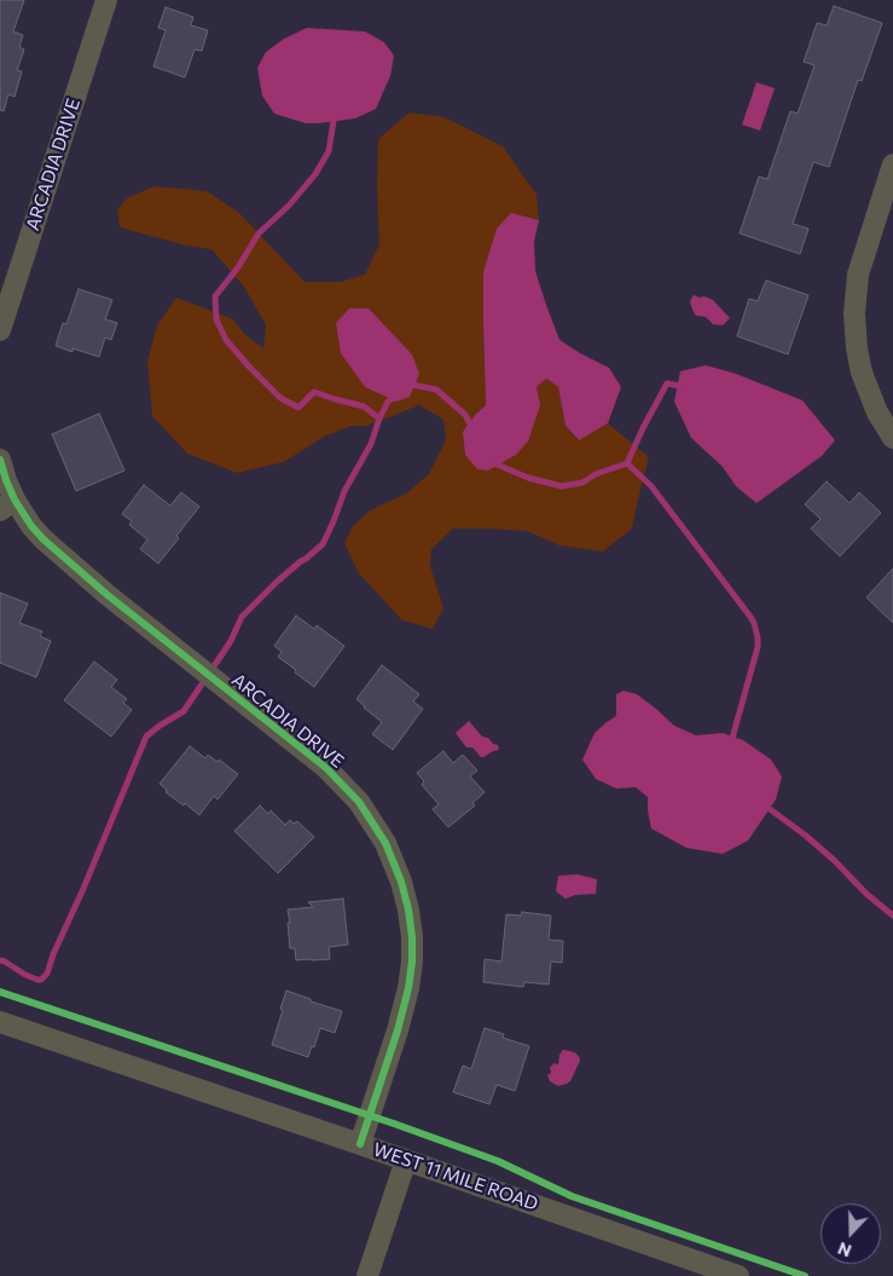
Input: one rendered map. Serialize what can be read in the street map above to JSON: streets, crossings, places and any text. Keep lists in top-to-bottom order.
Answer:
{
  "streets": {
    "street": ["ARCADIA DRIVE", "WEST 11 MILE ROAD"]
  },
  "crossings": [
    ["ARCADIA DRIVE", "WEST 11 MILE ROAD"]
  ],
  "north": "bottom"
}
